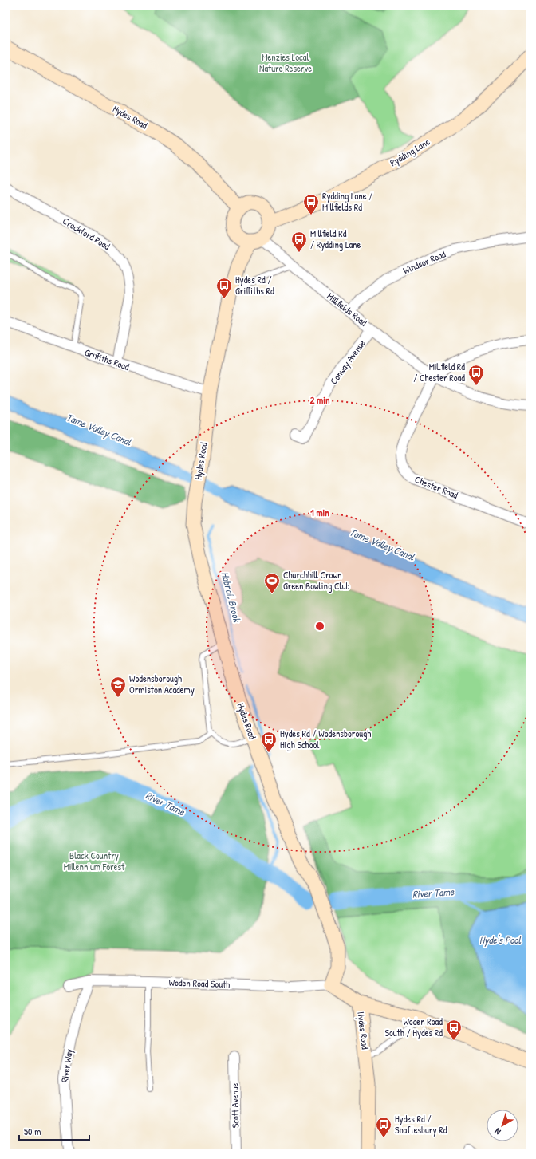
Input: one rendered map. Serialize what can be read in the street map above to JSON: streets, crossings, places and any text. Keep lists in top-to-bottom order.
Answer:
{
  "streets": {
    "street": [
      "Hydes Road",
      "Rydding Lane",
      "Crockford Road",
      "Windsor Road",
      "Millfields Road",
      "Griffiths Road",
      "Conway Avenue",
      "Chester Road",
      "Woden Road South",
      "River Way",
      "Scott Avenue"
    ]
  },
  "crossings": [
    ["Hydes Road", "Rydding Lane"],
    ["Hydes Road", "Millfields Road"],
    ["Hydes Road", "Griffiths Road"],
    ["Hydes Road", "Woden Road South"],
    ["Rydding Lane", "Millfields Road"],
    ["Crockford Road", "Griffiths Road"],
    ["Windsor Road", "Millfields Road"],
    ["Millfields Road", "Conway Avenue"],
    ["Millfields Road", "Chester Road"],
    ["Woden Road South", "River Way"]
  ],
  "water": [
    "Tame Valley Canal",
    "Hobnail Brook",
    "River Tame",
    "Hyde's Pool"
  ],
  "parks": ["Menzies Local Nature Reserve", "Black Country Millennium Forest"],
  "places": {
    "bus stop": [
      "Rydding Lane / Millfields Rd",
      "Millfield Rd / Rydding Lane",
      "Hydes Rd / Griffiths Rd",
      "Millfield Rd / Chester Road",
      "Hydes Rd / Wodensborough High School",
      "Woden Road South / Hydes Rd",
      "Hydes Rd / Shaftesbury Rd"
    ],
    "sports": ["Churchhill Crown Green Bowling Club"],
    "school or university": ["Wodensborough Ormiston Academy"]
  },
  "scale_bar": "50 m",
  "north": "bottom left",
  "rings": ["2 min", "1 min"]
}
